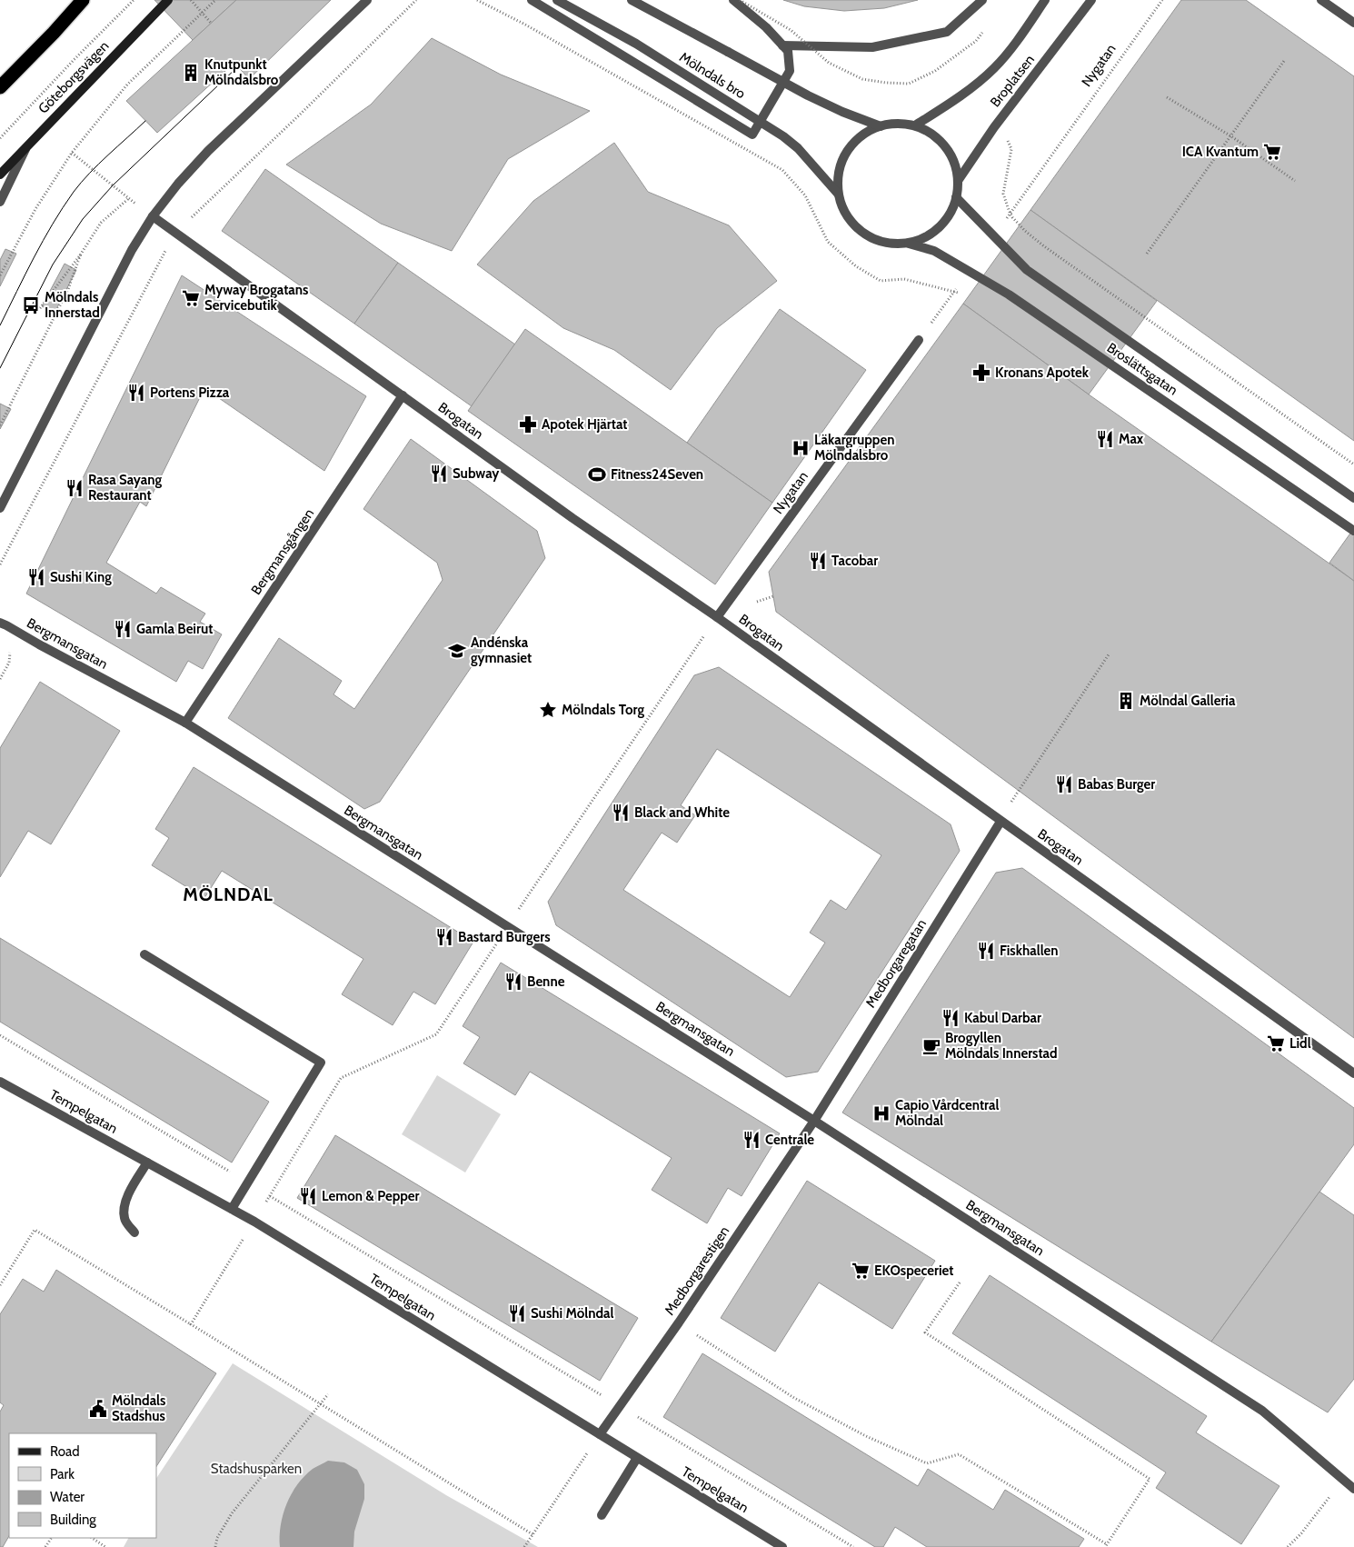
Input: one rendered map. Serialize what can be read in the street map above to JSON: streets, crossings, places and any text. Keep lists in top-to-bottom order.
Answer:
{
  "streets": {
    "main road": ["Göteborgsvägen"],
    "street": [
      "Nygatan",
      "Mölndals bro",
      "Broplatsen",
      "Broslättsgatan",
      "Brogatan",
      "Bergmansgången",
      "Bergmansgatan",
      "Medborgaregatan",
      "Tempelgatan",
      "Medborgarestigen"
    ]
  },
  "crossings": [
    ["Nygatan", "Brogatan"],
    ["Mölndals bro", "Broplatsen"],
    ["Mölndals bro", "Broslättsgatan"],
    ["Broplatsen", "Broslättsgatan"],
    ["Brogatan", "Bergmansgången"],
    ["Brogatan", "Medborgaregatan"],
    ["Bergmansgången", "Bergmansgatan"],
    ["Bergmansgatan", "Medborgaregatan"],
    ["Bergmansgatan", "Medborgarestigen"],
    ["Medborgaregatan", "Medborgarestigen"],
    ["Tempelgatan", "Medborgarestigen"]
  ],
  "districts": ["MÖLNDAL"],
  "parks": ["Stadshusparken"],
  "places": {
    "building": ["Knutpunkt Mölndalsbro", "Mölndal Galleria"],
    "supermarket": [
      "ICA Kvantum",
      "Myway Brogatans Servicebutik",
      "Lidl",
      "EKOspeceriet"
    ],
    "bus stop": ["Mölndals Innerstad"],
    "pharmacy": ["Kronans Apotek", "Apotek Hjärtat"],
    "restaurant": [
      "Portens Pizza",
      "Max",
      "Subway",
      "Rasa Sayang Restaurant",
      "Tacobar",
      "Sushi King",
      "Gamla Beirut",
      "Babas Burger",
      "Black and White",
      "Bastard Burgers",
      "Fiskhallen",
      "Benne",
      "Kabul Darbar",
      "Centrale",
      "Lemon & Pepper",
      "Sushi Mölndal"
    ],
    "hospital": ["Läkargruppen Mölndalsbro", "Capio Vårdcentral Mölndal"],
    "sports": ["Fitness24Seven"],
    "school or university": ["Andénska gymnasiet"],
    "place": ["Mölndals Torg"],
    "cafe": ["Brogyllen Mölndals Innerstad"],
    "public building": ["Mölndals Stadshus"]
  },
  "legend": [
    "Road",
    "Park",
    "Water",
    "Building"
  ]
}
